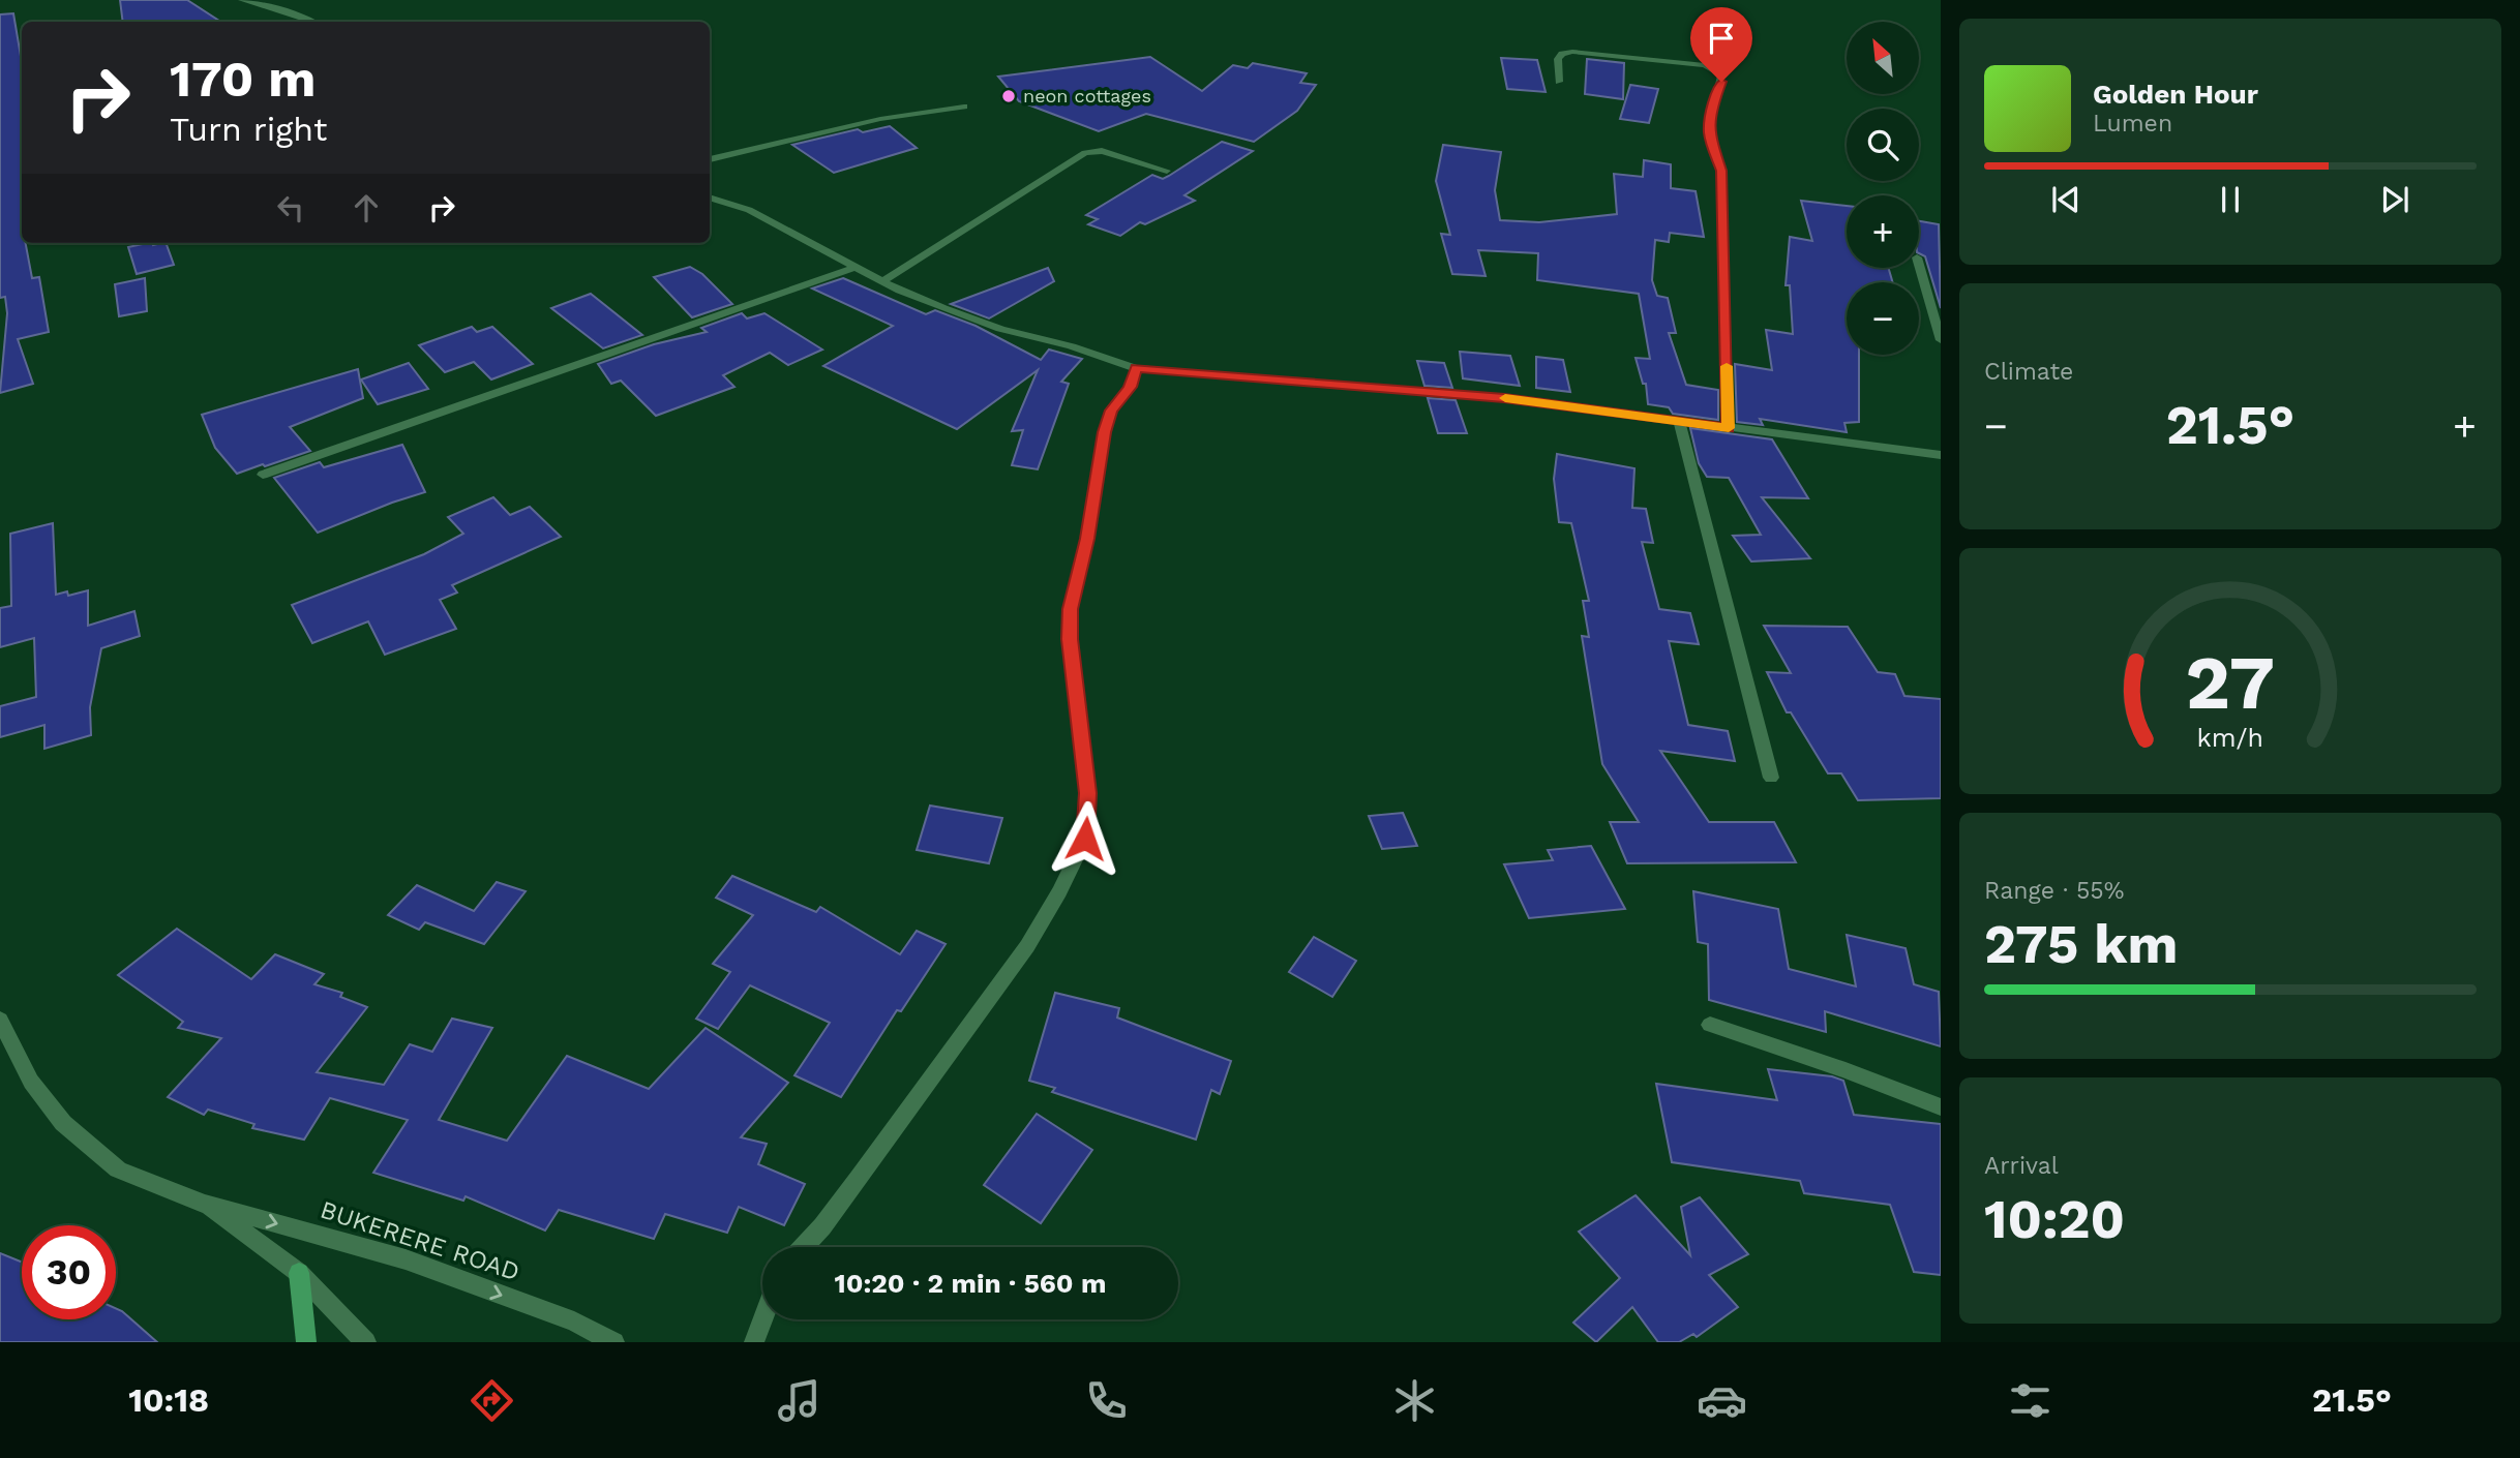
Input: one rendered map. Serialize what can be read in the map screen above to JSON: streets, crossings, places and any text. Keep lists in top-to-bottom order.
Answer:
{
  "streets": {
    "street": ["BUKERERE ROAD"]
  },
  "one_way": ["BUKERERE ROAD"],
  "places": ["neon cottages"],
  "north": "top left",
  "page": {
    "map_buttons": ["+", "−"],
    "turn": ["170 m", "Turn right"],
    "song": ["Golden Hour", "Lumen"],
    "tile": [
      "Climate",
      ["Range · 55%", "275 km"],
      ["Arrival", "10:20"]
    ],
    "heat": ["−", "21.5°", "+"],
    "limit": "30",
    "trip": "10:20 · 2 min · 560 m",
    "tabs": ["10:18", "21.5°"],
    "gauge": ["27", "km/h"]
  }
}
